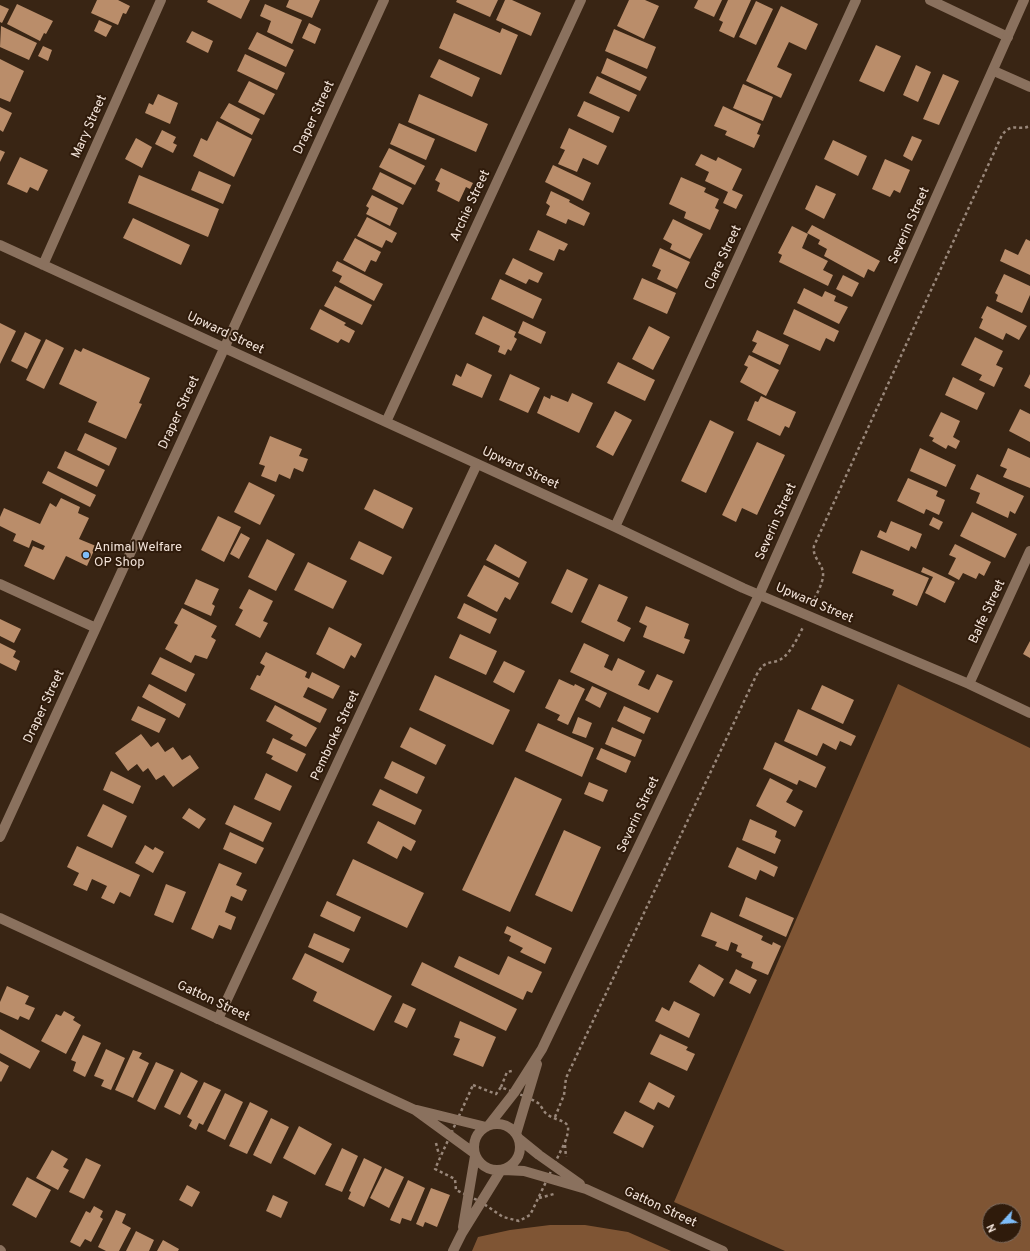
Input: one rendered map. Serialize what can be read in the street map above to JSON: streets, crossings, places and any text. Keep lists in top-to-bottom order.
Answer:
{
  "streets": {
    "street": [
      "Draper Street",
      "Mary Street",
      "Archie Street",
      "Severin Street",
      "Clare Street",
      "Upward Street",
      "Balfe Street",
      "Pembroke Street",
      "Gatton Street"
    ]
  },
  "crossings": [
    ["Draper Street", "Upward Street"],
    ["Mary Street", "Upward Street"],
    ["Archie Street", "Upward Street"],
    ["Severin Street", "Upward Street"],
    ["Severin Street", "Gatton Street"],
    ["Clare Street", "Upward Street"],
    ["Upward Street", "Balfe Street"],
    ["Upward Street", "Pembroke Street"],
    ["Pembroke Street", "Gatton Street"]
  ],
  "places": ["Animal Welfare OP Shop"],
  "north": "bottom left"
}
